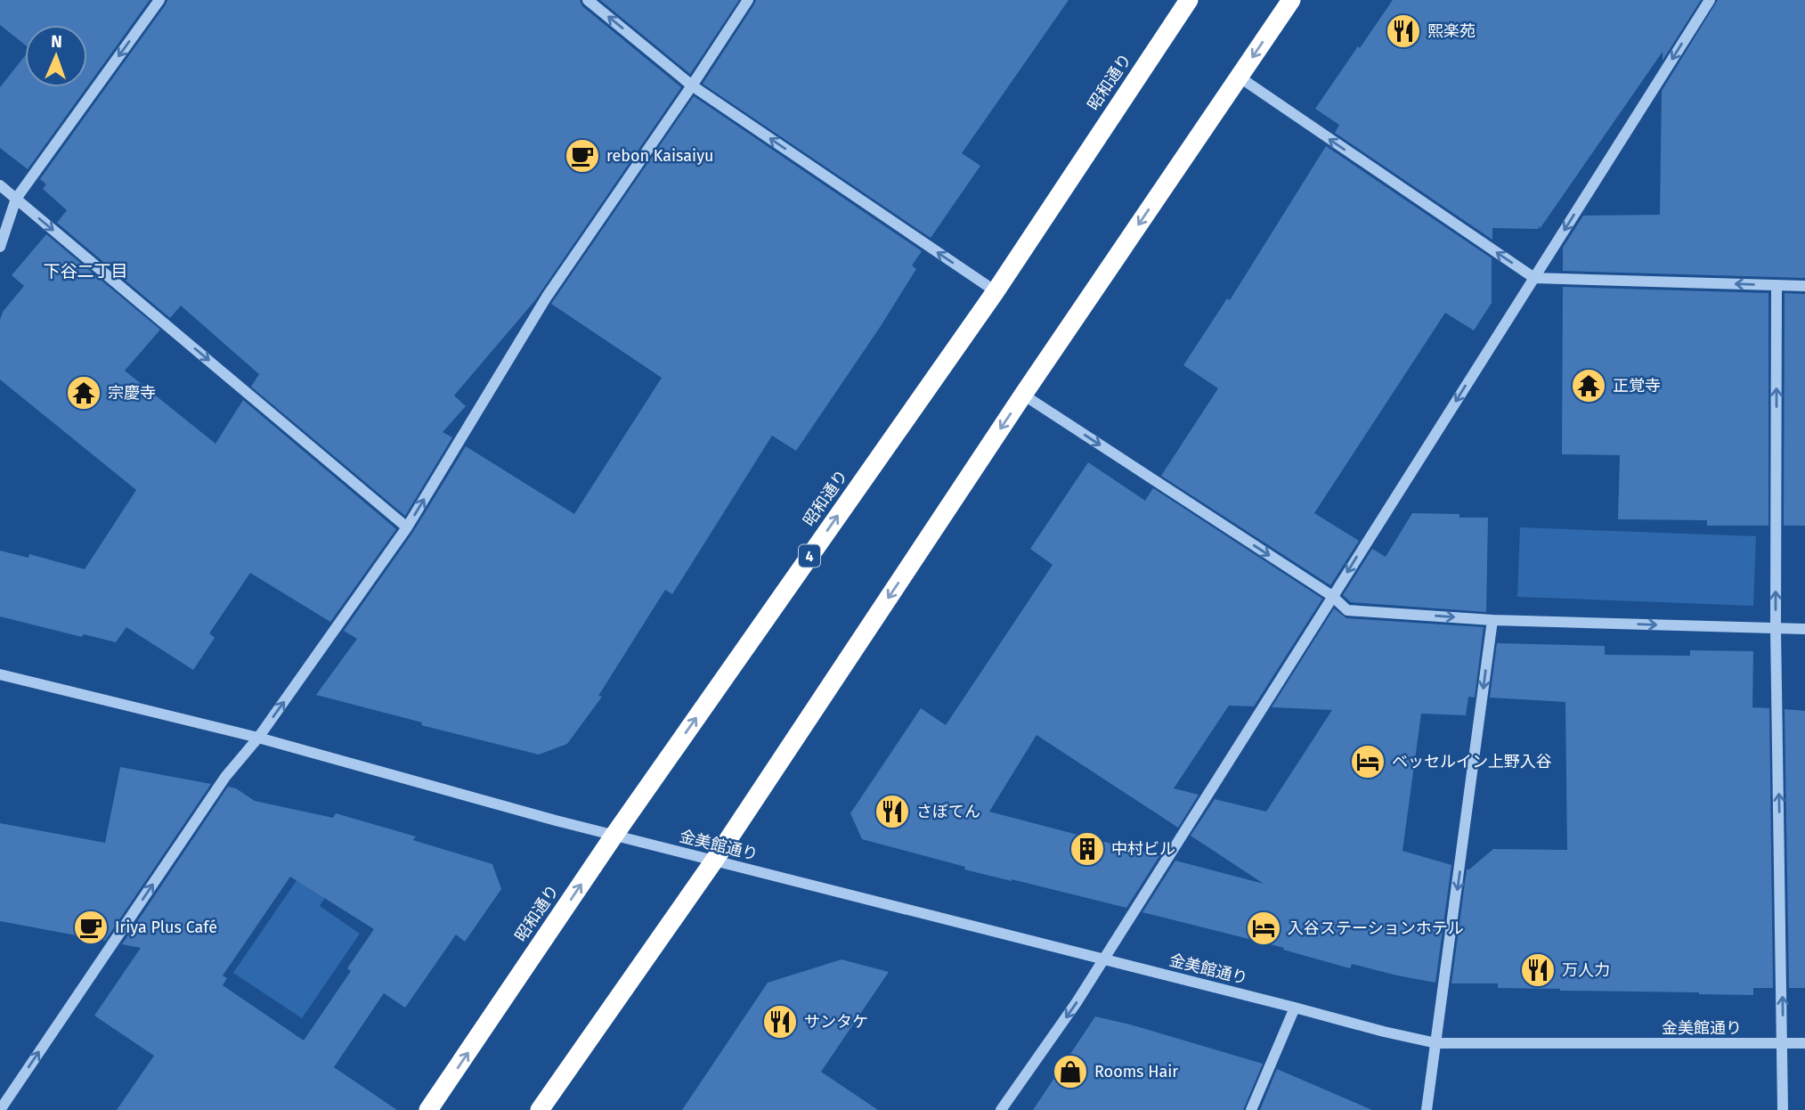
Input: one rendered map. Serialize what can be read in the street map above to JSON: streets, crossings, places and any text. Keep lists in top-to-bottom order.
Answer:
{
  "streets": {
    "highway": ["昭和通り", "4"],
    "street": ["金美館通り"]
  },
  "crossings": [
    ["昭和通り", "金美館通り"]
  ],
  "districts": ["下谷二丁目"],
  "places": {
    "restaurant": [
      "熙楽苑",
      "さぼてん",
      "万人力",
      "サンタケ"
    ],
    "cafe": ["rebon Kaisaiyu", "Iriya Plus Café"],
    "temple": ["正覚寺", "宗慶寺"],
    "hotel": ["ベッセルイン上野入谷", "入谷ステーションホテル"],
    "building": ["中村ビル"],
    "shop": ["Rooms Hair"]
  },
  "north": "top"
}
